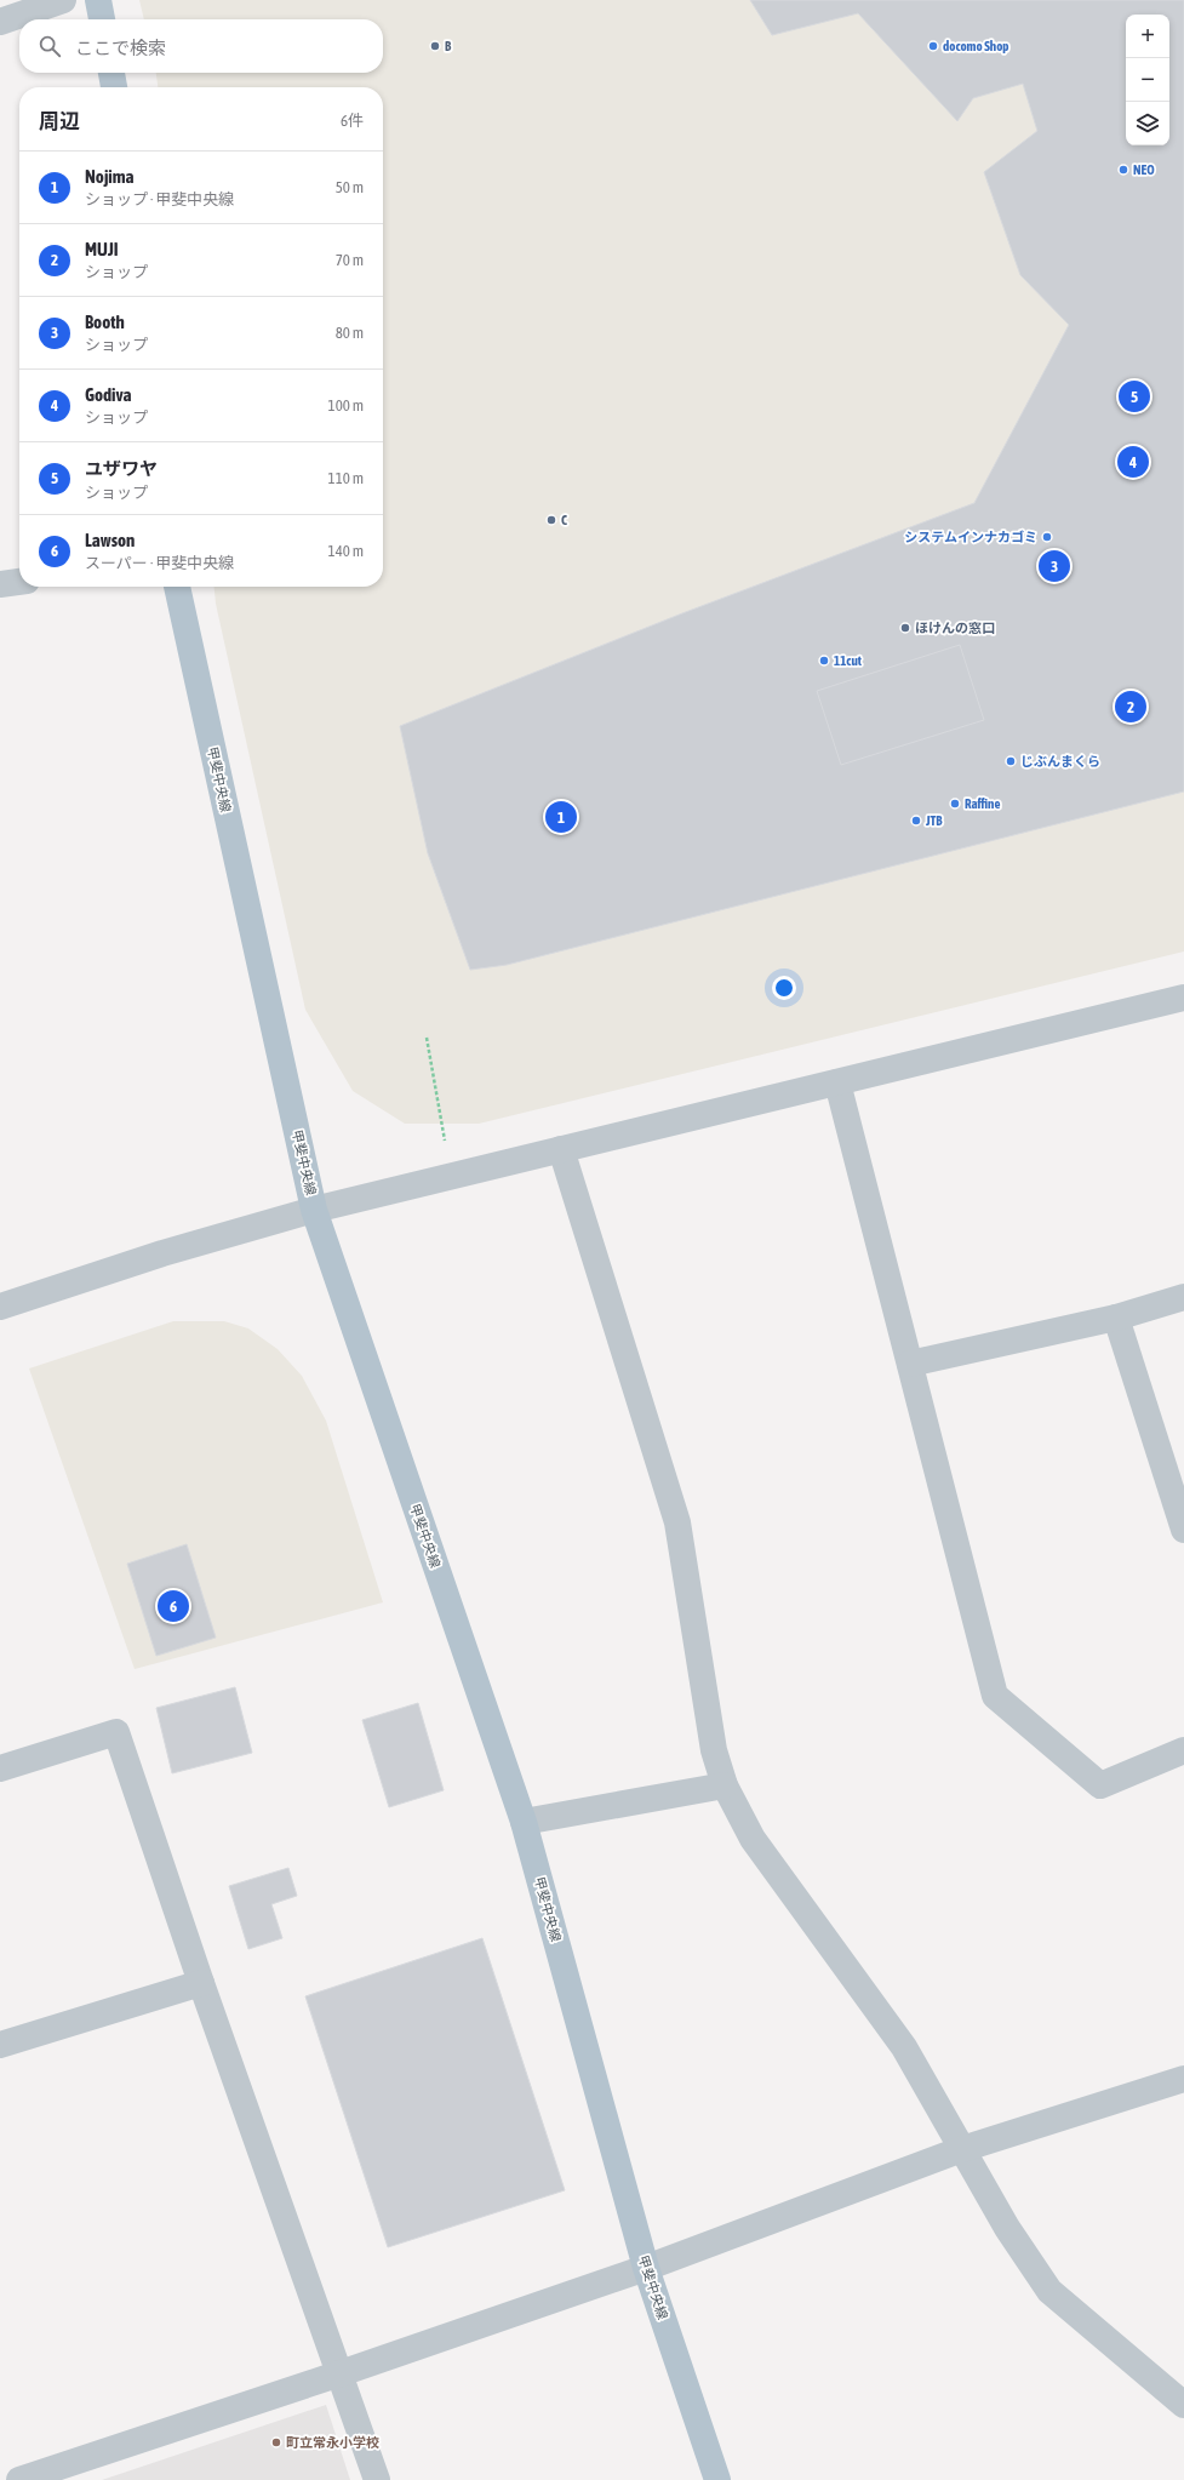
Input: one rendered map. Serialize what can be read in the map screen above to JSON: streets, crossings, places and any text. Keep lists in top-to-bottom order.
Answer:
{
  "streets": {
    "main road": ["甲斐中央線"]
  },
  "places": [
    "B",
    "docomo Shop",
    "NEO",
    "C",
    "システムインナカゴミ",
    "ほけんの窓口",
    "11cut",
    "じぶんまくら",
    "Raffine",
    "JTB",
    "町立常永小学校"
  ],
  "page": {
    "map_buttons": ["+", "−"],
    "search": "ここで検索",
    "heading": ["周辺", "6件"],
    "list": [
      {
        "mark": "1",
        "name": "Nojima",
        "note": "ショップ · 甲斐中央線",
        "value": "50 m"
      },
      {
        "mark": "2",
        "name": "MUJI",
        "note": "ショップ",
        "value": "70 m"
      },
      {
        "mark": "3",
        "name": "Booth",
        "note": "ショップ",
        "value": "80 m"
      },
      {
        "mark": "4",
        "name": "Godiva",
        "note": "ショップ",
        "value": "100 m"
      },
      {
        "mark": "5",
        "name": "ユザワヤ",
        "note": "ショップ",
        "value": "110 m"
      },
      {
        "mark": "6",
        "name": "Lawson",
        "note": "スーパー · 甲斐中央線",
        "value": "140 m"
      }
    ],
    "pins": [
      "5",
      "4",
      "3",
      "2",
      "1",
      "6"
    ]
  }
}
